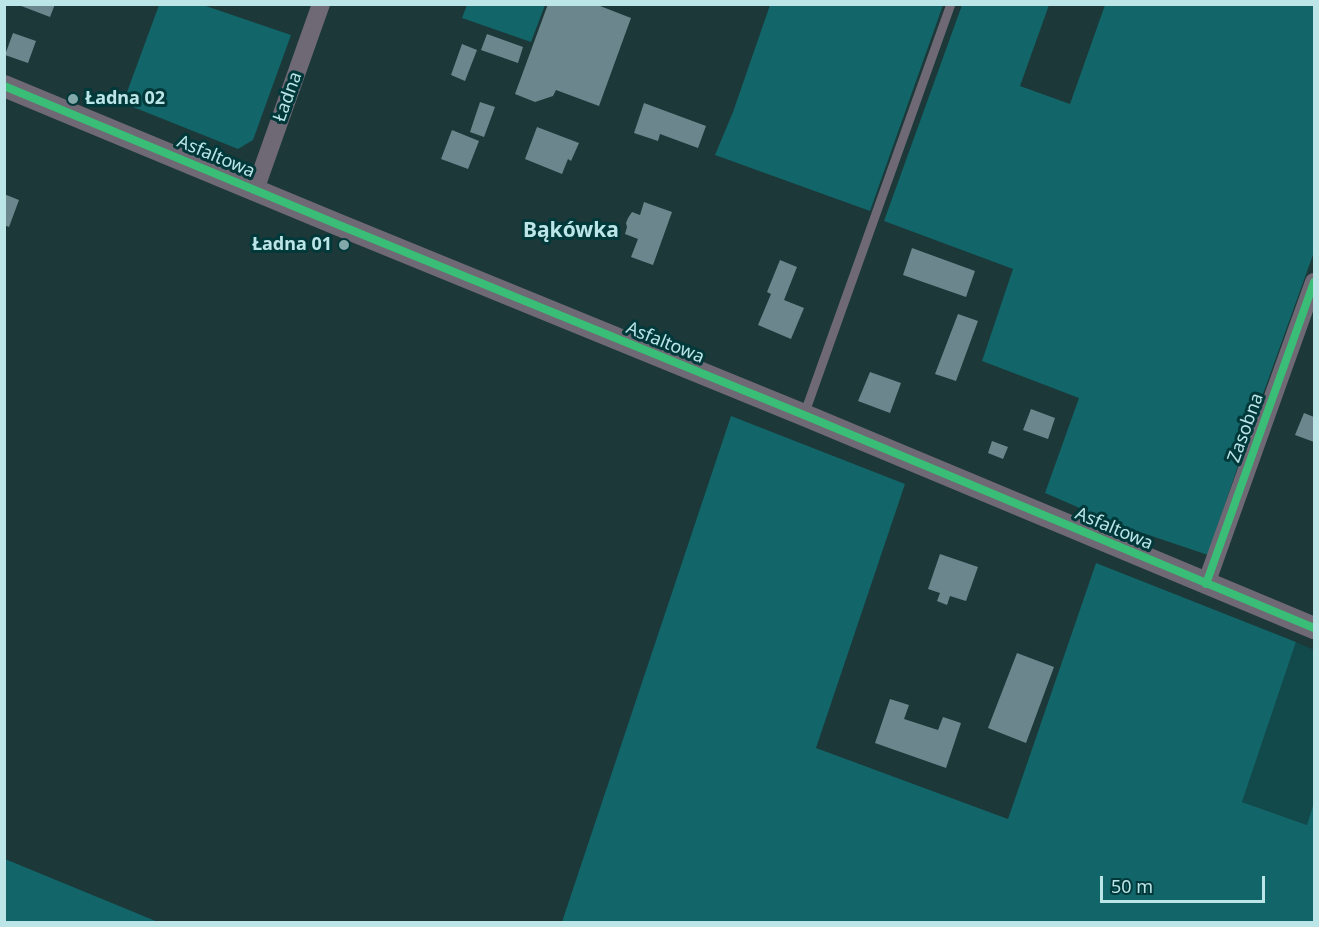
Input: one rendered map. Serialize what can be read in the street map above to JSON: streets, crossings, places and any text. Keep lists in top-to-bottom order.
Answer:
{
  "streets": {
    "street": ["Ładna", "Asfaltowa", "Zasobna"]
  },
  "crossings": [
    ["Ładna", "Asfaltowa"],
    ["Asfaltowa", "Zasobna"]
  ],
  "districts": ["Bąkówka"],
  "places": ["Ładna 02", "Ładna 01"],
  "scale_bar": "50 m"
}
